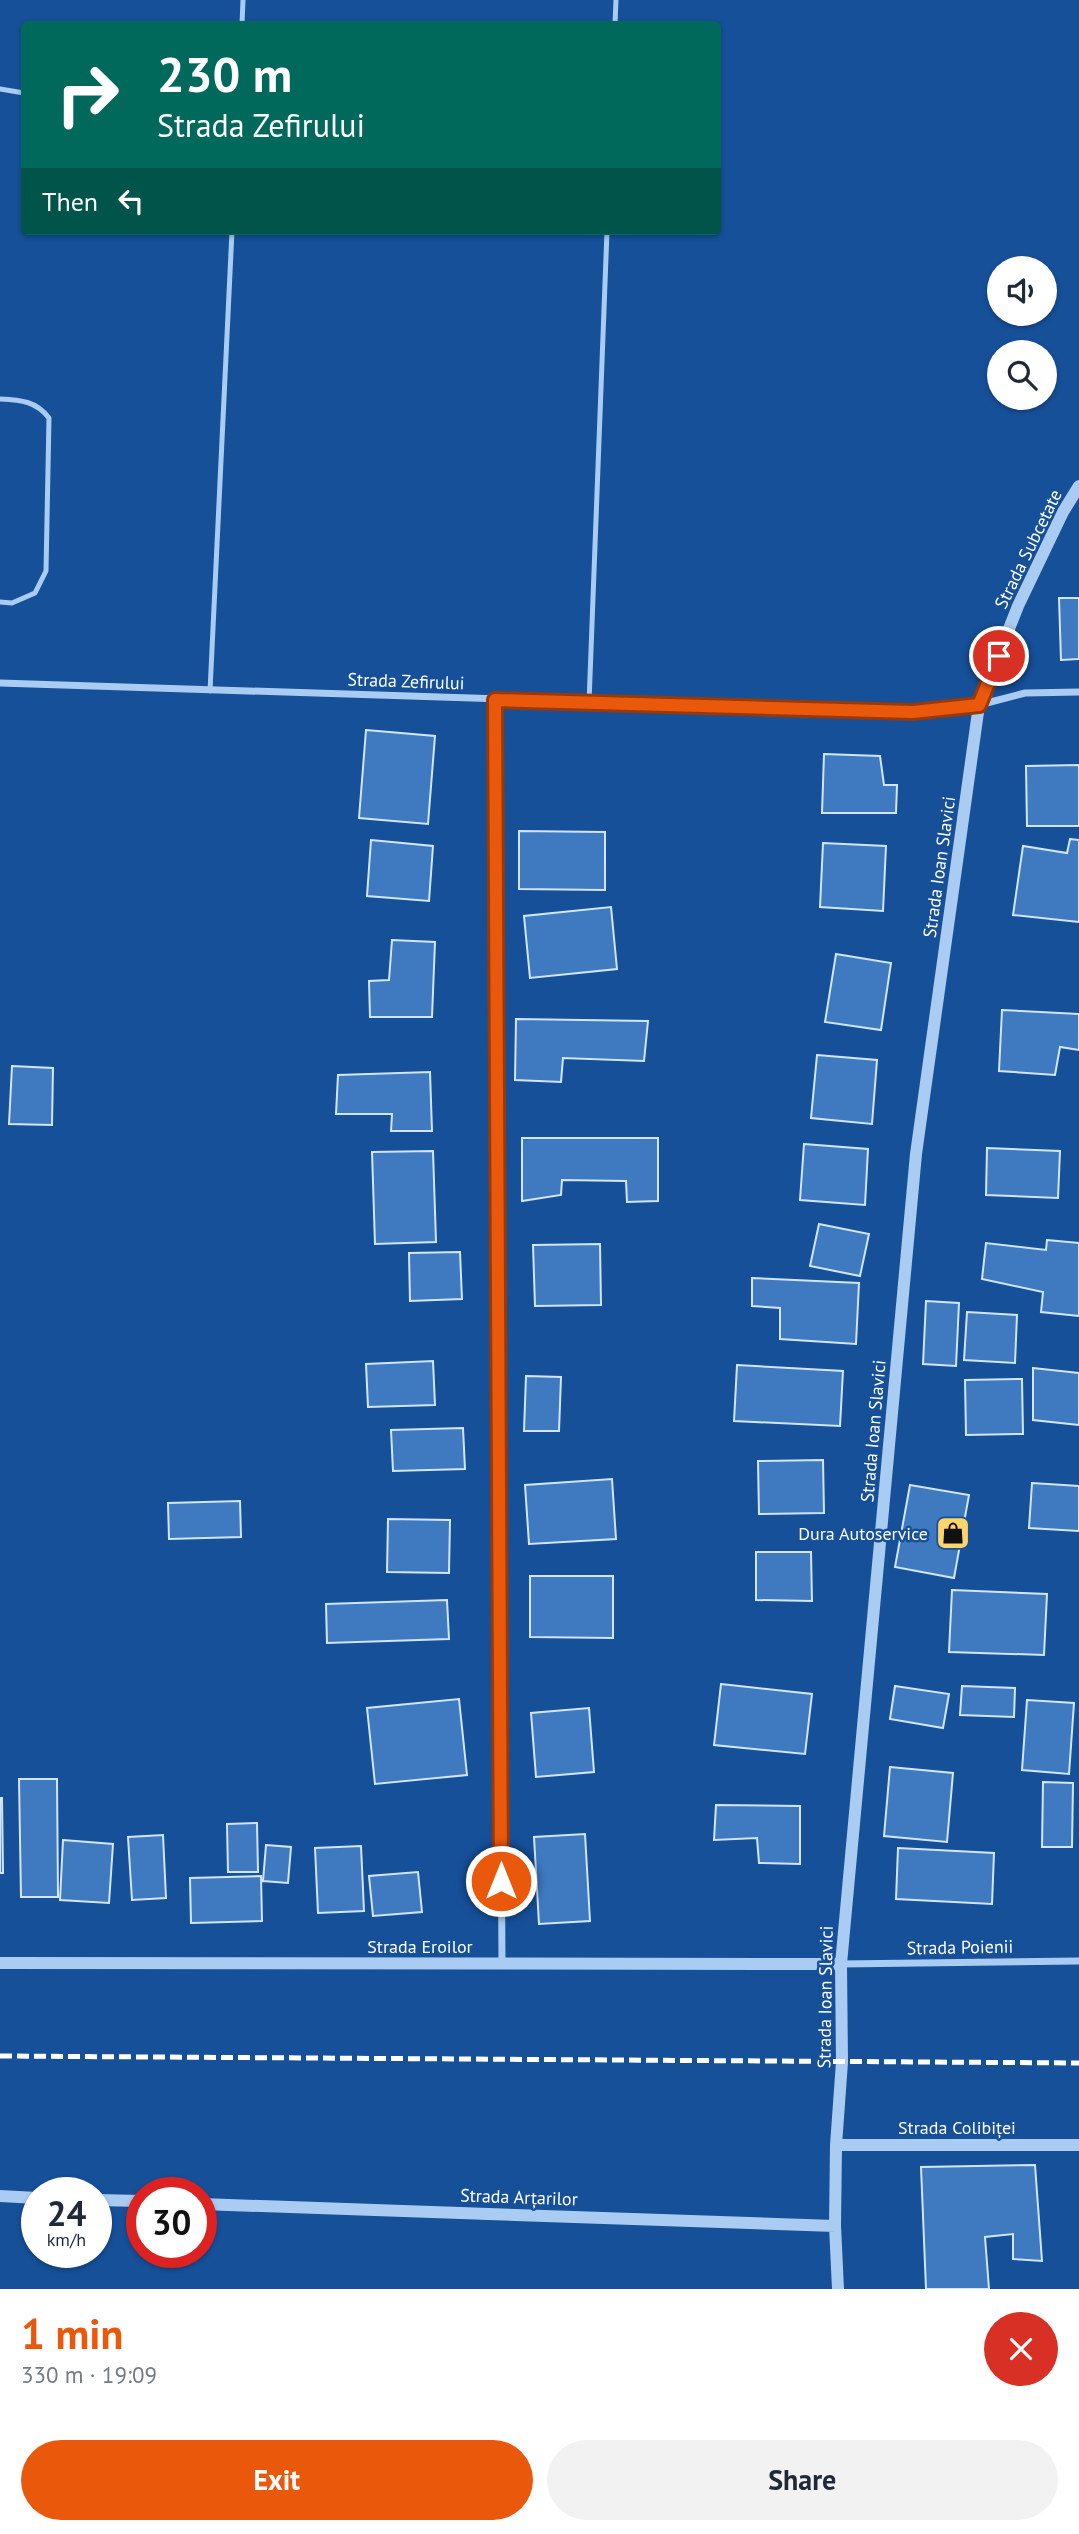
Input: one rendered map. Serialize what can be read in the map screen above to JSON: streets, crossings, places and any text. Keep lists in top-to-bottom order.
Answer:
{
  "streets": {
    "street": [
      "Strada Subcetate",
      "Strada Zefirului",
      "Strada Ioan Slavici",
      "Strada Eroilor",
      "Strada Poienii",
      "Strada Colibiței",
      "Strada Arțarilor"
    ]
  },
  "crossings": [
    ["Strada Subcetate", "Strada Zefirului"],
    ["Strada Subcetate", "Strada Ioan Slavici"],
    ["Strada Zefirului", "Strada Ioan Slavici"],
    ["Strada Ioan Slavici", "Strada Eroilor"],
    ["Strada Ioan Slavici", "Strada Poienii"],
    ["Strada Ioan Slavici", "Strada Colibiței"],
    ["Strada Ioan Slavici", "Strada Arțarilor"],
    ["Strada Eroilor", "Strada Poienii"]
  ],
  "places": {
    "shop": ["Dura Autoservice"]
  },
  "page": {
    "turn": ["230 m", "Strada Zefirului"],
    "then": "Then",
    "speed": "24 km/h",
    "limit": "30",
    "heading": ["1 min", "330 m · 19:09"],
    "buttons": ["Exit", "Share"]
  }
}
